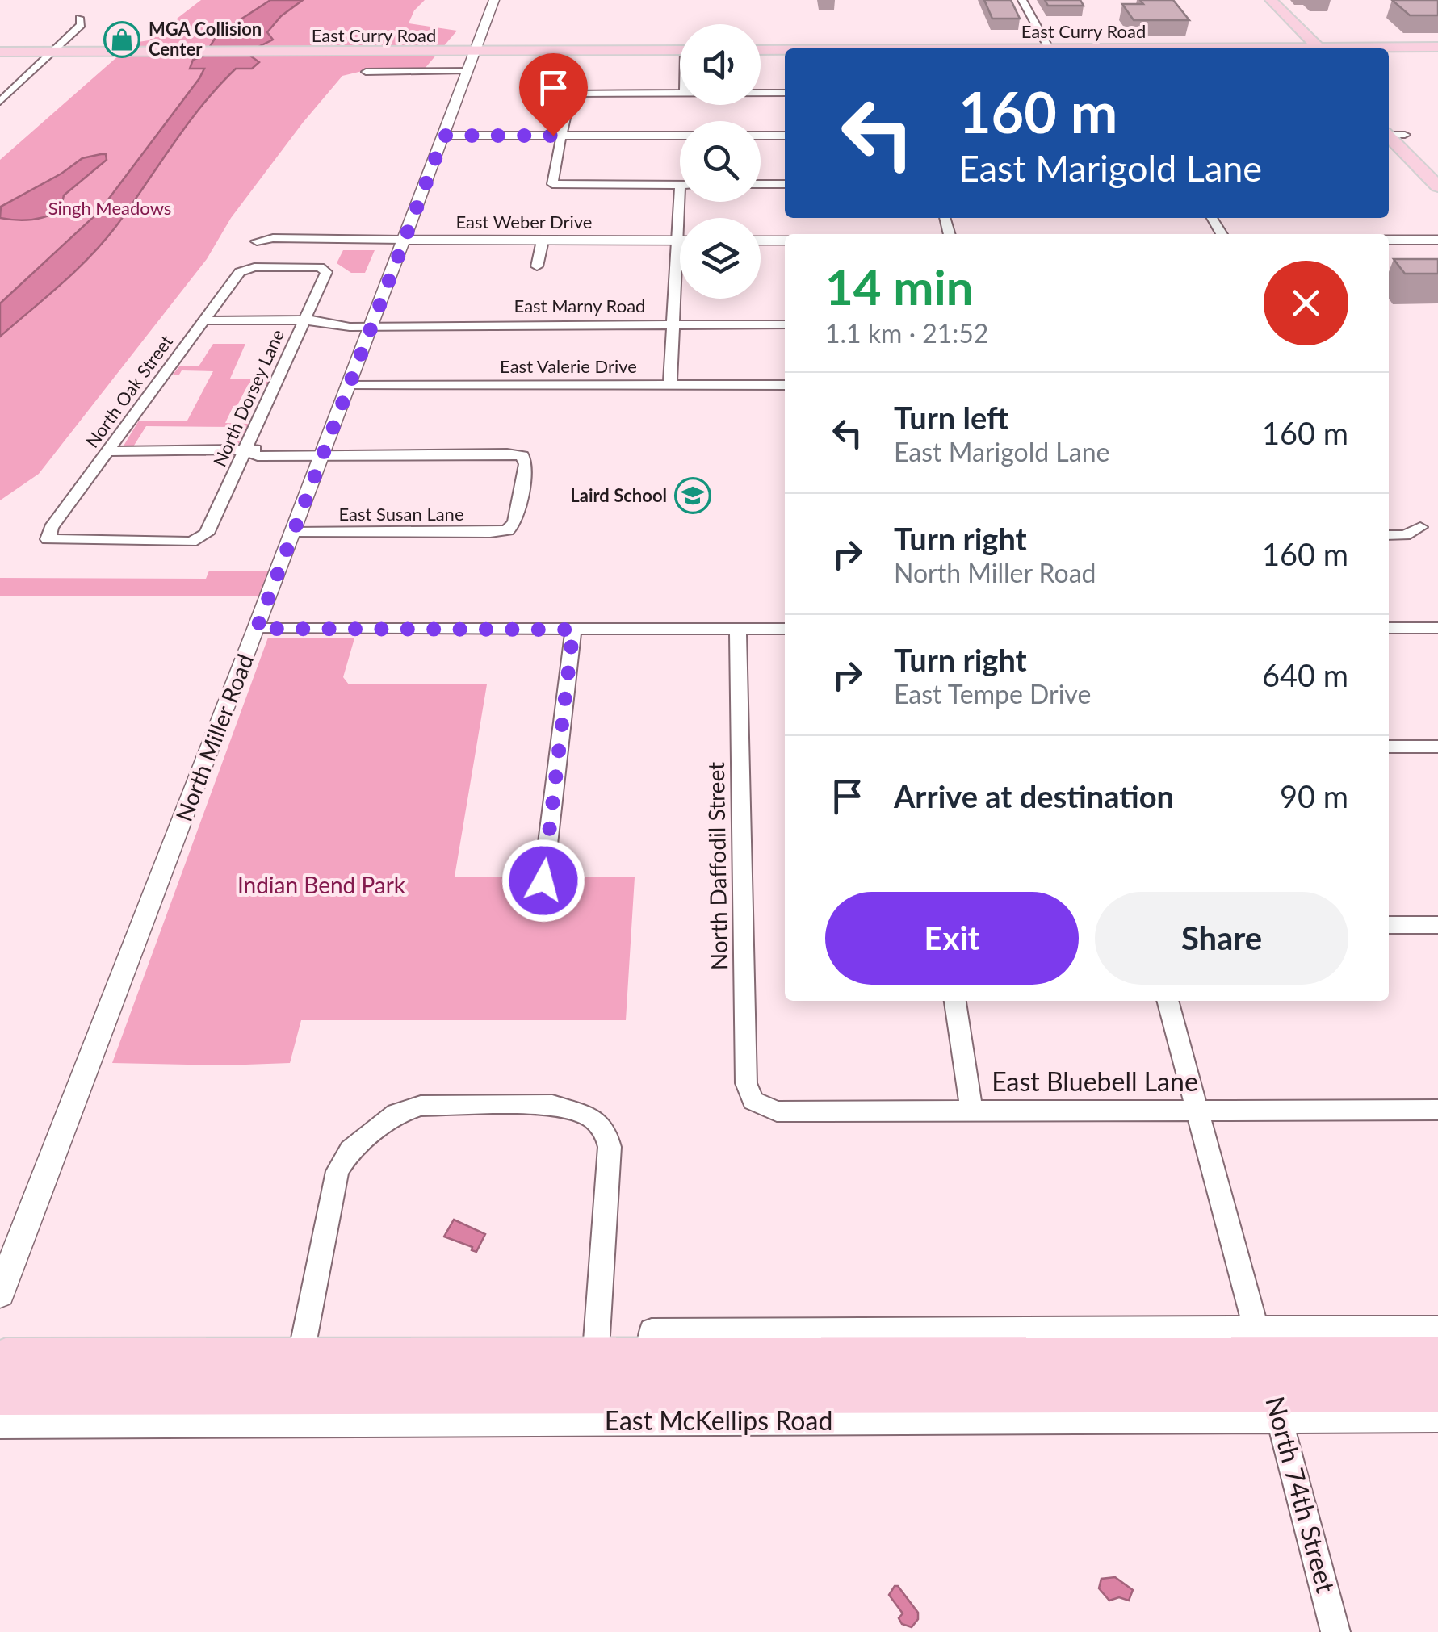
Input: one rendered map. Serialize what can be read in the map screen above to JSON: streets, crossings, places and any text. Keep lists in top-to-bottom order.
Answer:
{
  "streets": {
    "main road": ["East Curry Road", "East McKellips Road"],
    "street": [
      "East Weber Drive",
      "East Marny Road",
      "East Valerie Drive",
      "North Oak Street",
      "North Dorsey Lane",
      "East Susan Lane",
      "North Miller Road",
      "North Daffodil Street",
      "East Bluebell Lane",
      "North 74th Street"
    ]
  },
  "crossings": [
    ["East Curry Road", "North Miller Road"],
    ["East Weber Drive", "North Miller Road"],
    ["East Marny Road", "North Oak Street"],
    ["East Marny Road", "North Dorsey Lane"],
    ["East Marny Road", "North Miller Road"],
    ["East Valerie Drive", "North Miller Road"],
    ["North Oak Street", "North Dorsey Lane"],
    ["East Susan Lane", "North Miller Road"],
    ["North Daffodil Street", "East Bluebell Lane"],
    ["East Bluebell Lane", "North 74th Street"],
    ["East McKellips Road", "North 74th Street"]
  ],
  "parks": ["Singh Meadows", "Indian Bend Park"],
  "places": {
    "shop": ["MGA Collision Center"],
    "school or university": ["Laird School"]
  },
  "page": {
    "turn": ["160 m", "East Marigold Lane"],
    "heading": ["14 min", "1.1 km · 21:52"],
    "list": [
      {
        "name": "Turn left",
        "note": "East Marigold Lane",
        "value": "160 m"
      },
      {
        "name": "Turn right",
        "note": "North Miller Road",
        "value": "160 m"
      },
      {
        "name": "Turn right",
        "note": "East Tempe Drive",
        "value": "640 m"
      },
      {
        "name": "Arrive at destination",
        "value": "90 m"
      }
    ],
    "buttons": ["Exit", "Share"]
  }
}
